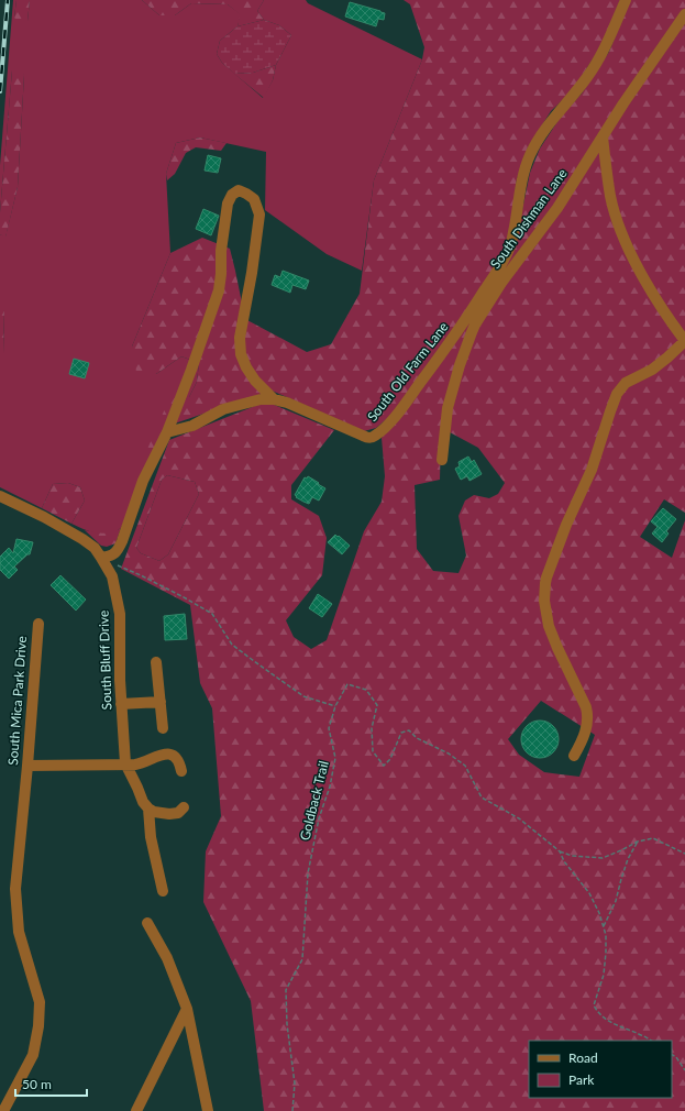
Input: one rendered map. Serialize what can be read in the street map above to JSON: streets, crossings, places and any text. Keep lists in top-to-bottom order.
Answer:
{
  "streets": {
    "street": [
      "South Dishman Lane",
      "South Old Farm Lane",
      "South Bluff Drive",
      "South Mica Park Drive"
    ],
    "path": ["Goldback Trail"]
  },
  "legend": ["Road", "Park"],
  "scale_bar": "50 m"
}
